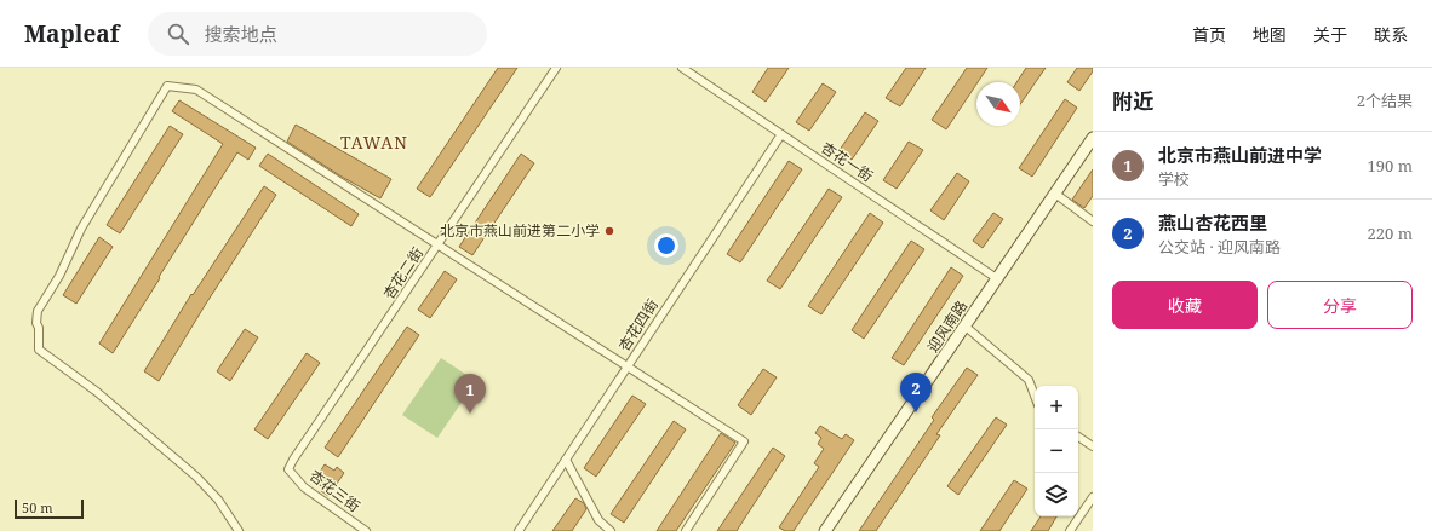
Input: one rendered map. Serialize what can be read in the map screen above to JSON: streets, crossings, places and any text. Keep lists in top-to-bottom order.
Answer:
{
  "streets": {
    "street": [
      "杏花一街",
      "杏花二街",
      "杏花四街",
      "迎风南路",
      "杏花三街"
    ]
  },
  "crossings": [
    ["杏花一街", "杏花四街"],
    ["杏花一街", "迎风南路"],
    ["杏花二街", "杏花三街"]
  ],
  "districts": ["TAWAN"],
  "places": ["北京市燕山前进第二小学"],
  "scale_bar": "50 m",
  "north": "bottom right",
  "page": {
    "header": "Mapleaf",
    "search": "搜索地点",
    "nav": [
      "首页",
      "地图",
      "关于",
      "联系"
    ],
    "heading": ["附近", "2个结果"],
    "list": [
      {
        "mark": "1",
        "name": "北京市燕山前进中学",
        "note": "学校",
        "value": "190 m"
      },
      {
        "mark": "2",
        "name": "燕山杏花西里",
        "note": "公交站 · 迎风南路",
        "value": "220 m"
      }
    ],
    "buttons": ["收藏", "分享"],
    "pins": ["2", "1"],
    "map_buttons": ["+", "−"],
    "scale": "50 m"
  }
}
